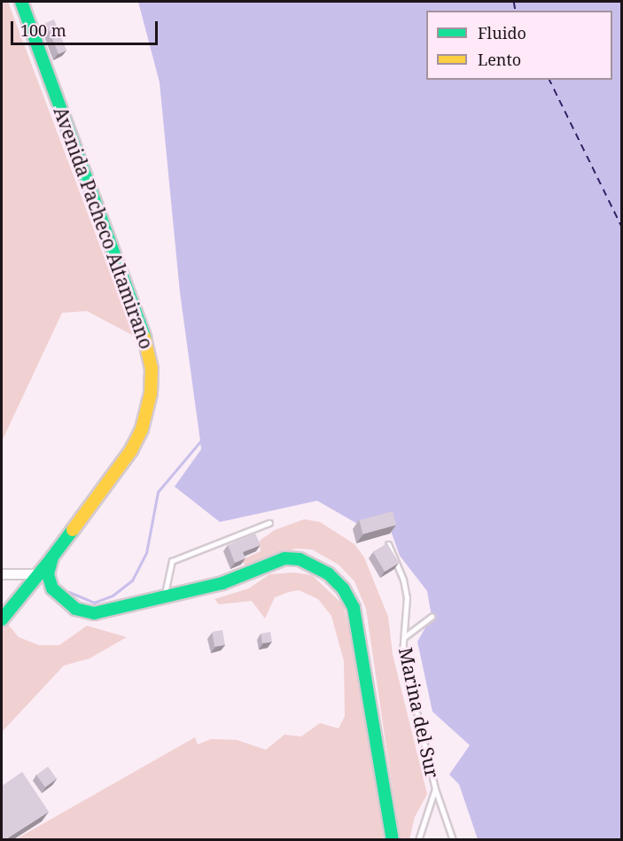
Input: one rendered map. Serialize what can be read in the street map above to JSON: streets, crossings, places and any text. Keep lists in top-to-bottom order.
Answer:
{
  "streets": {
    "main road": ["Avenida Pacheco Altamirano"],
    "lane": ["Marina del Sur"]
  },
  "legend": ["Fluido", "Lento"],
  "scale_bar": "100 m"
}
